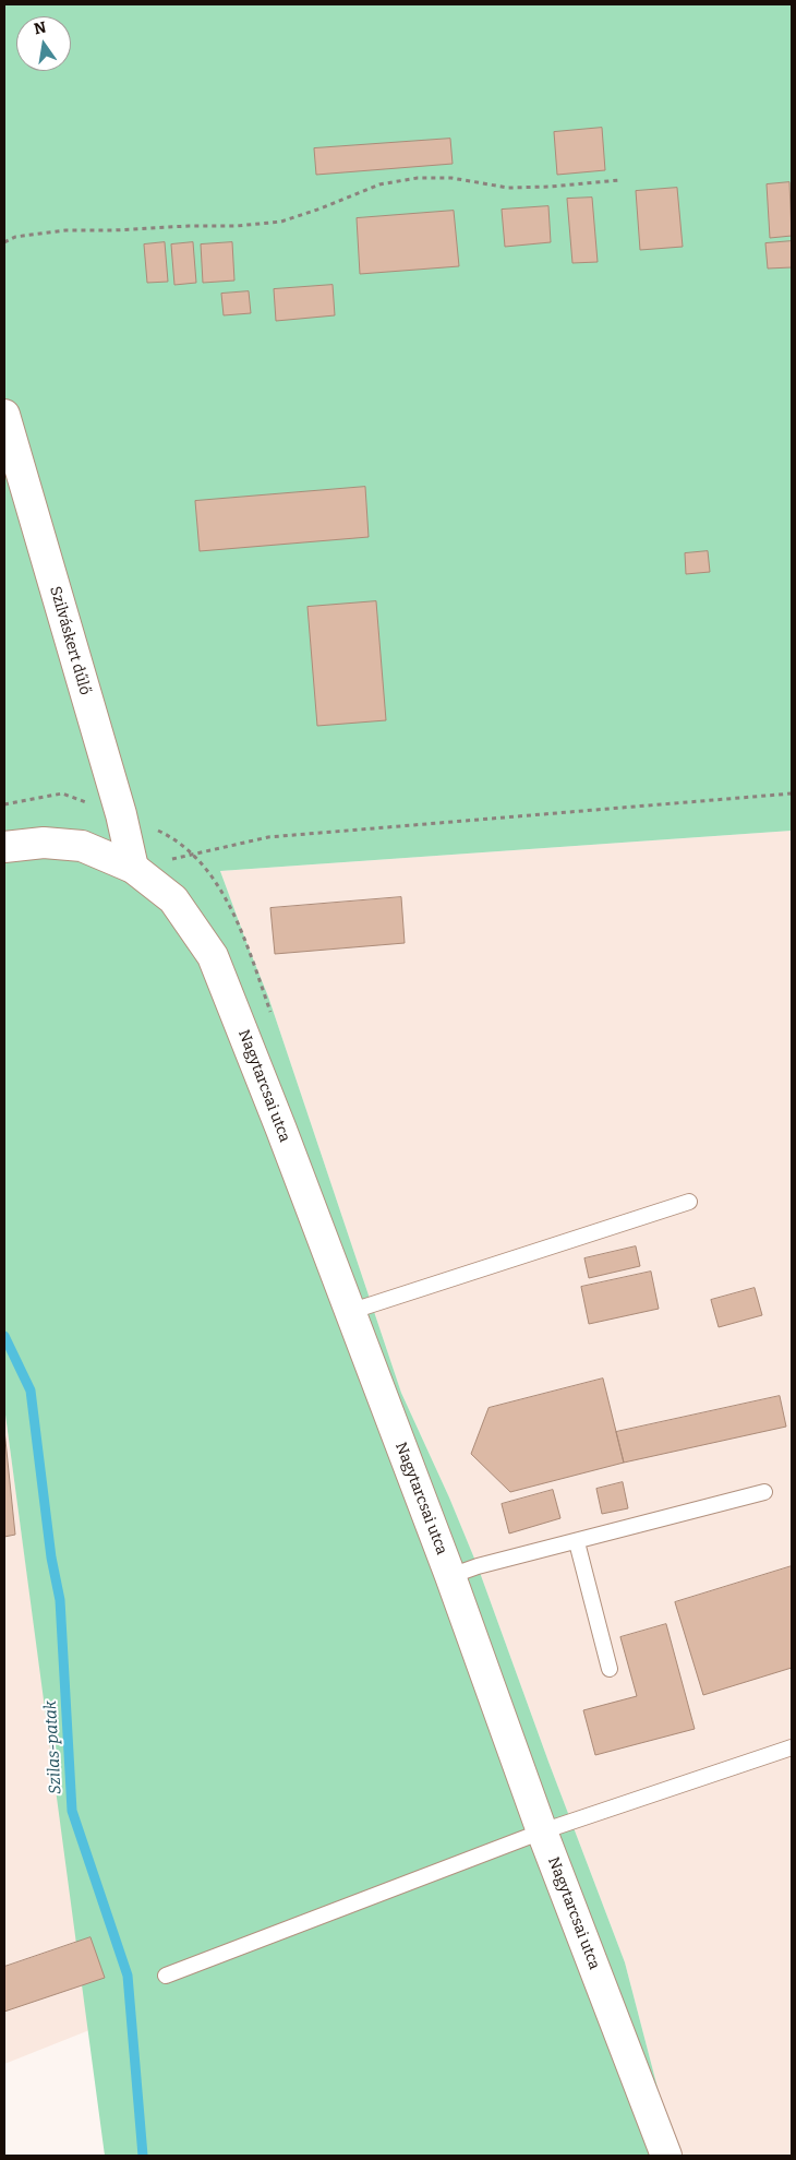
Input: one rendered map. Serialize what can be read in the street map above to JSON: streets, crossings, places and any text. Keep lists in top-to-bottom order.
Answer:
{
  "streets": {
    "main road": ["Szilváskert dűlő", "Nagytarcsai utca"]
  },
  "crossings": [
    ["Szilváskert dűlő", "Nagytarcsai utca"]
  ],
  "water": ["Szilas-patak"],
  "north": "top"
}
